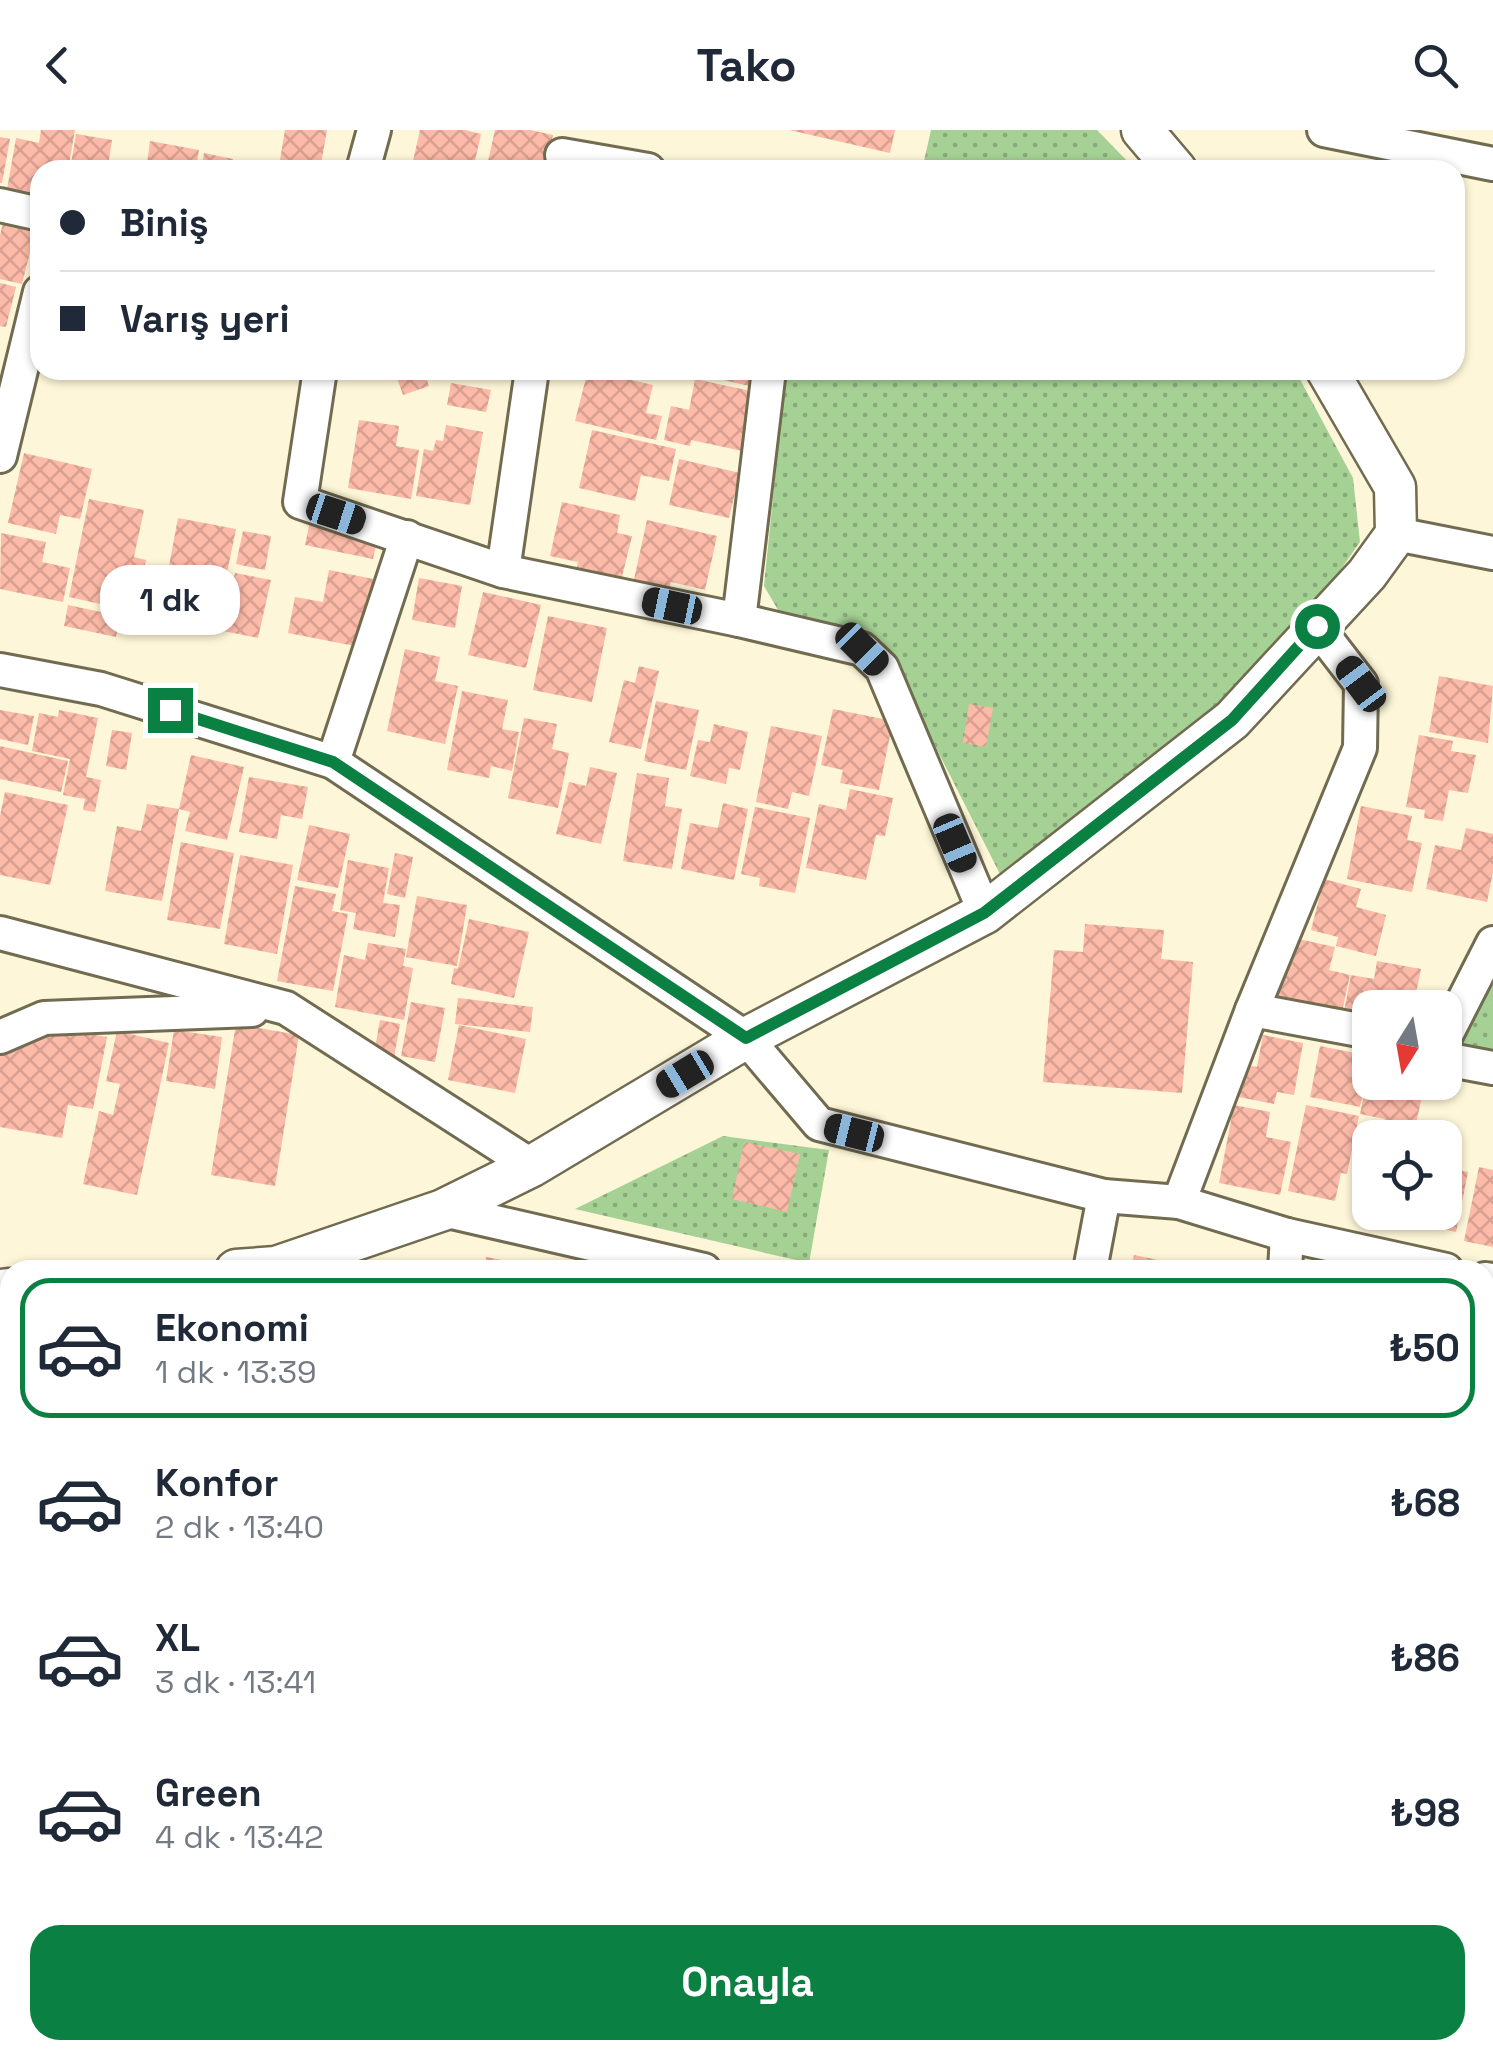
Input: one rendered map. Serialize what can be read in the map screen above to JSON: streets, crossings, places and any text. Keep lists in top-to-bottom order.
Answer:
{
  "north": "bottom",
  "page": {
    "header": "Tako",
    "banner": ["Biniş", "Varış yeri"],
    "bubble": "1 dk",
    "list": [
      {
        "name": "Ekonomi",
        "note": "1 dk · 13:39",
        "value": "₺50"
      },
      {
        "name": "Konfor",
        "note": "2 dk · 13:40",
        "value": "₺68"
      },
      {
        "name": "XL",
        "note": "3 dk · 13:41",
        "value": "₺86"
      },
      {
        "name": "Green",
        "note": "4 dk · 13:42",
        "value": "₺98"
      }
    ],
    "buttons": "Onayla"
  }
}
